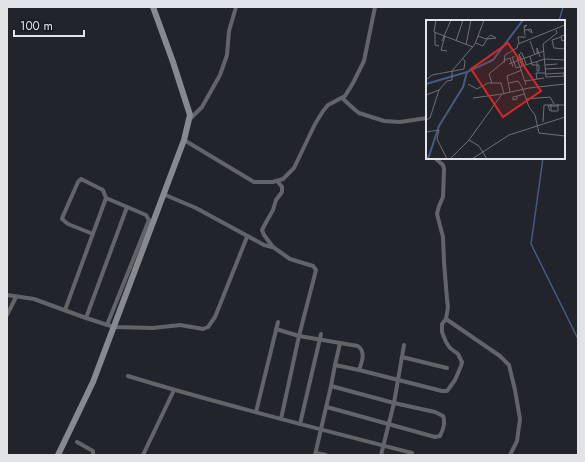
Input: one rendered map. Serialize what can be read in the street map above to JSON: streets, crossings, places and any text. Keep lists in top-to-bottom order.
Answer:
{
  "scale_bar": "100 m"
}
